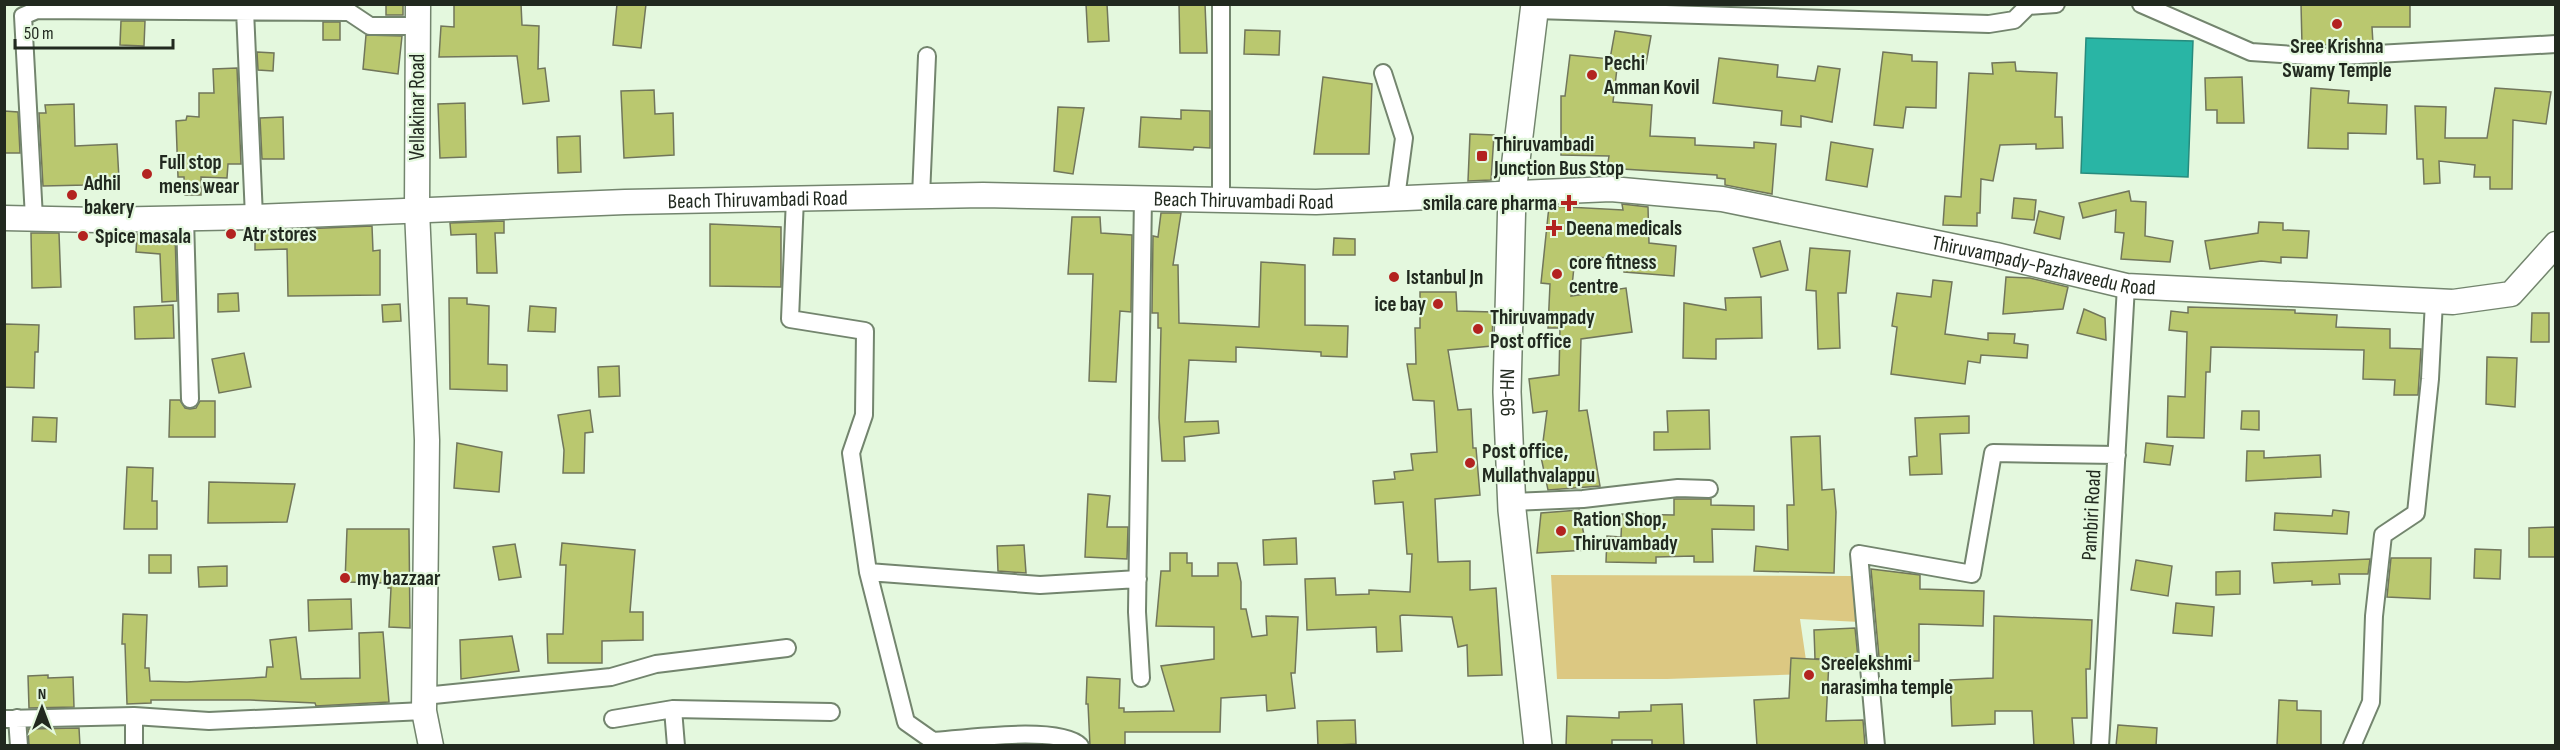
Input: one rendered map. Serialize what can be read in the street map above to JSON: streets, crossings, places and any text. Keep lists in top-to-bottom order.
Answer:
{
  "streets": {
    "main road": [
      "Vellakinar Road",
      "Beach Thiruvambadi Road",
      "Thiruvampady-Pazhaveedu Road",
      "NH-66"
    ],
    "street": ["Pambiri Road"]
  },
  "crossings": [
    ["Vellakinar Road", "Beach Thiruvambadi Road"],
    ["Beach Thiruvambadi Road", "Thiruvampady-Pazhaveedu Road"],
    ["Beach Thiruvambadi Road", "NH-66"],
    ["Thiruvampady-Pazhaveedu Road", "NH-66"],
    ["Thiruvampady-Pazhaveedu Road", "Pambiri Road"]
  ],
  "places": {
    "other": [
      "Sree Krishna Swamy Temple",
      "Pechi Amman Kovil",
      "Full stop mens wear",
      "Adhil bakery",
      "Atr stores",
      "Spice masala",
      "core fitness centre",
      "Istanbul Jn",
      "ice bay",
      "Thiruvampady Post office",
      "Post office, Mullathvalappu",
      "Ration Shop, Thiruvambady",
      "my bazzaar",
      "Sreelekshmi narasimha temple"
    ],
    "transit": ["Thiruvambadi Junction Bus Stop"],
    "health": ["smila care pharma", "Deena medicals"]
  },
  "scale_bar": "50 m",
  "north": "top"
}
